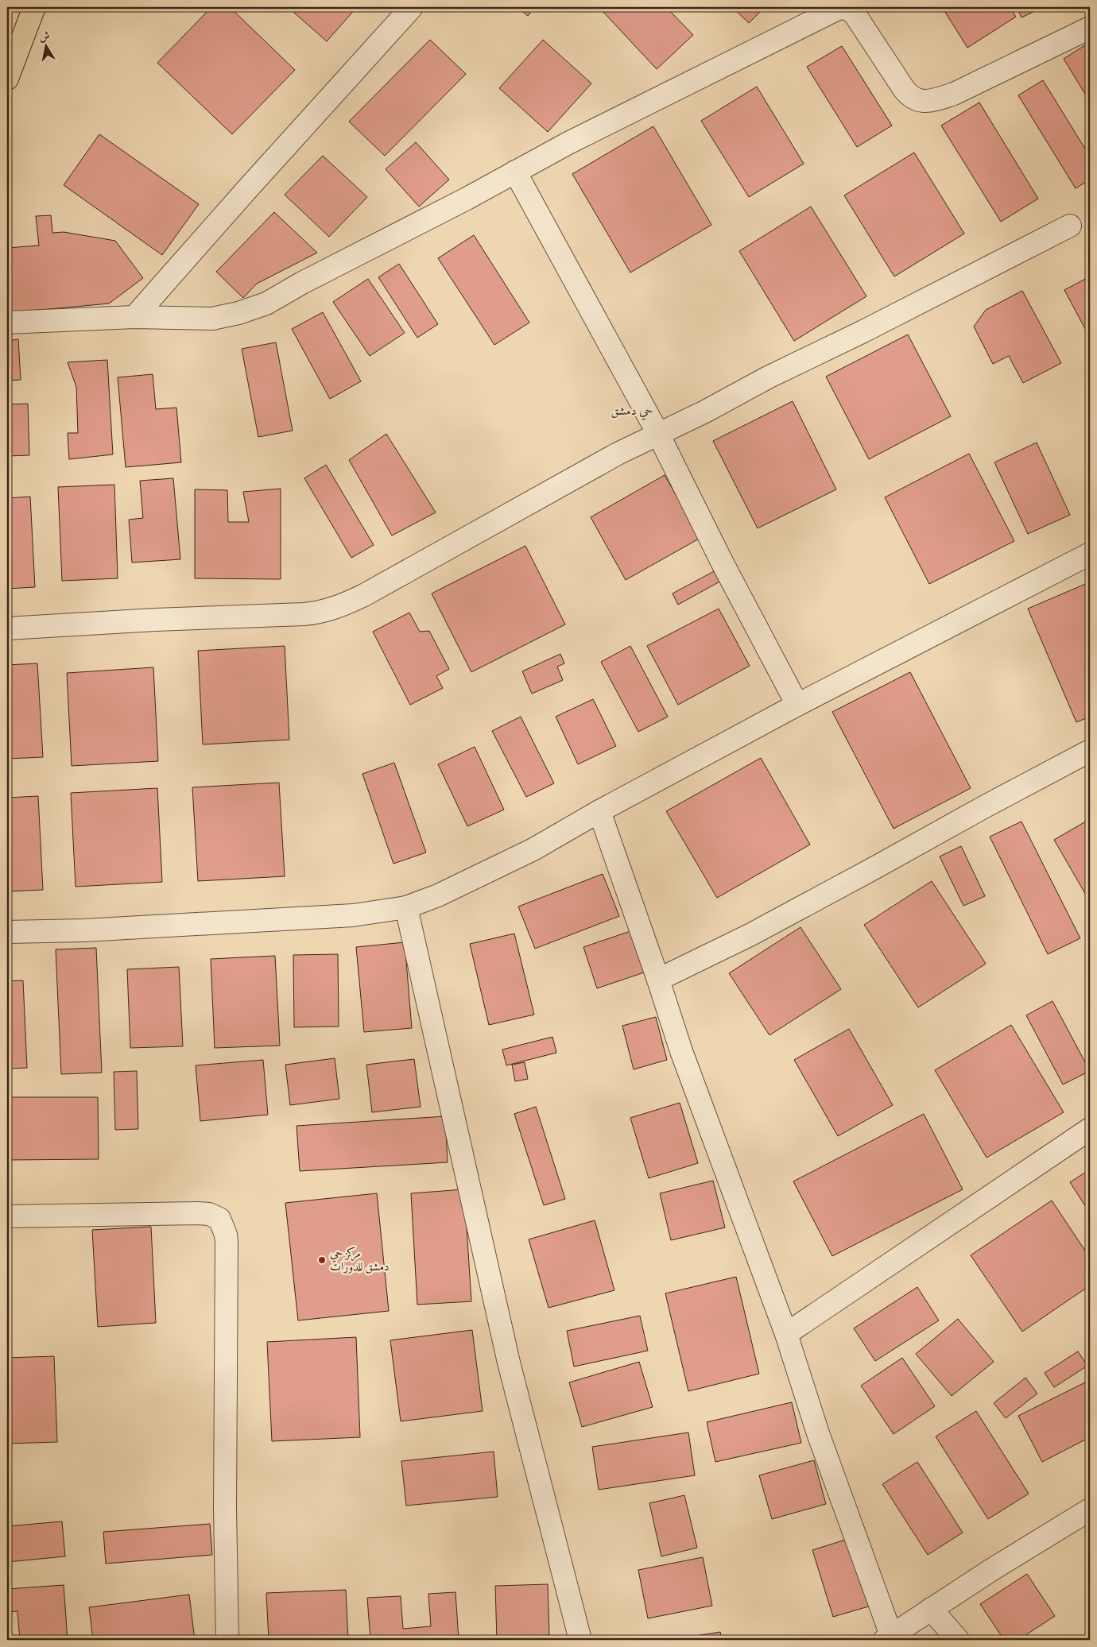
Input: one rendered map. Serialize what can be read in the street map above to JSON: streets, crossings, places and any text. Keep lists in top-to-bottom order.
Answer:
{
  "districts": ["حي دمشق"],
  "places": ["مركز حي دمشق للدورات"],
  "north": "top"
}
